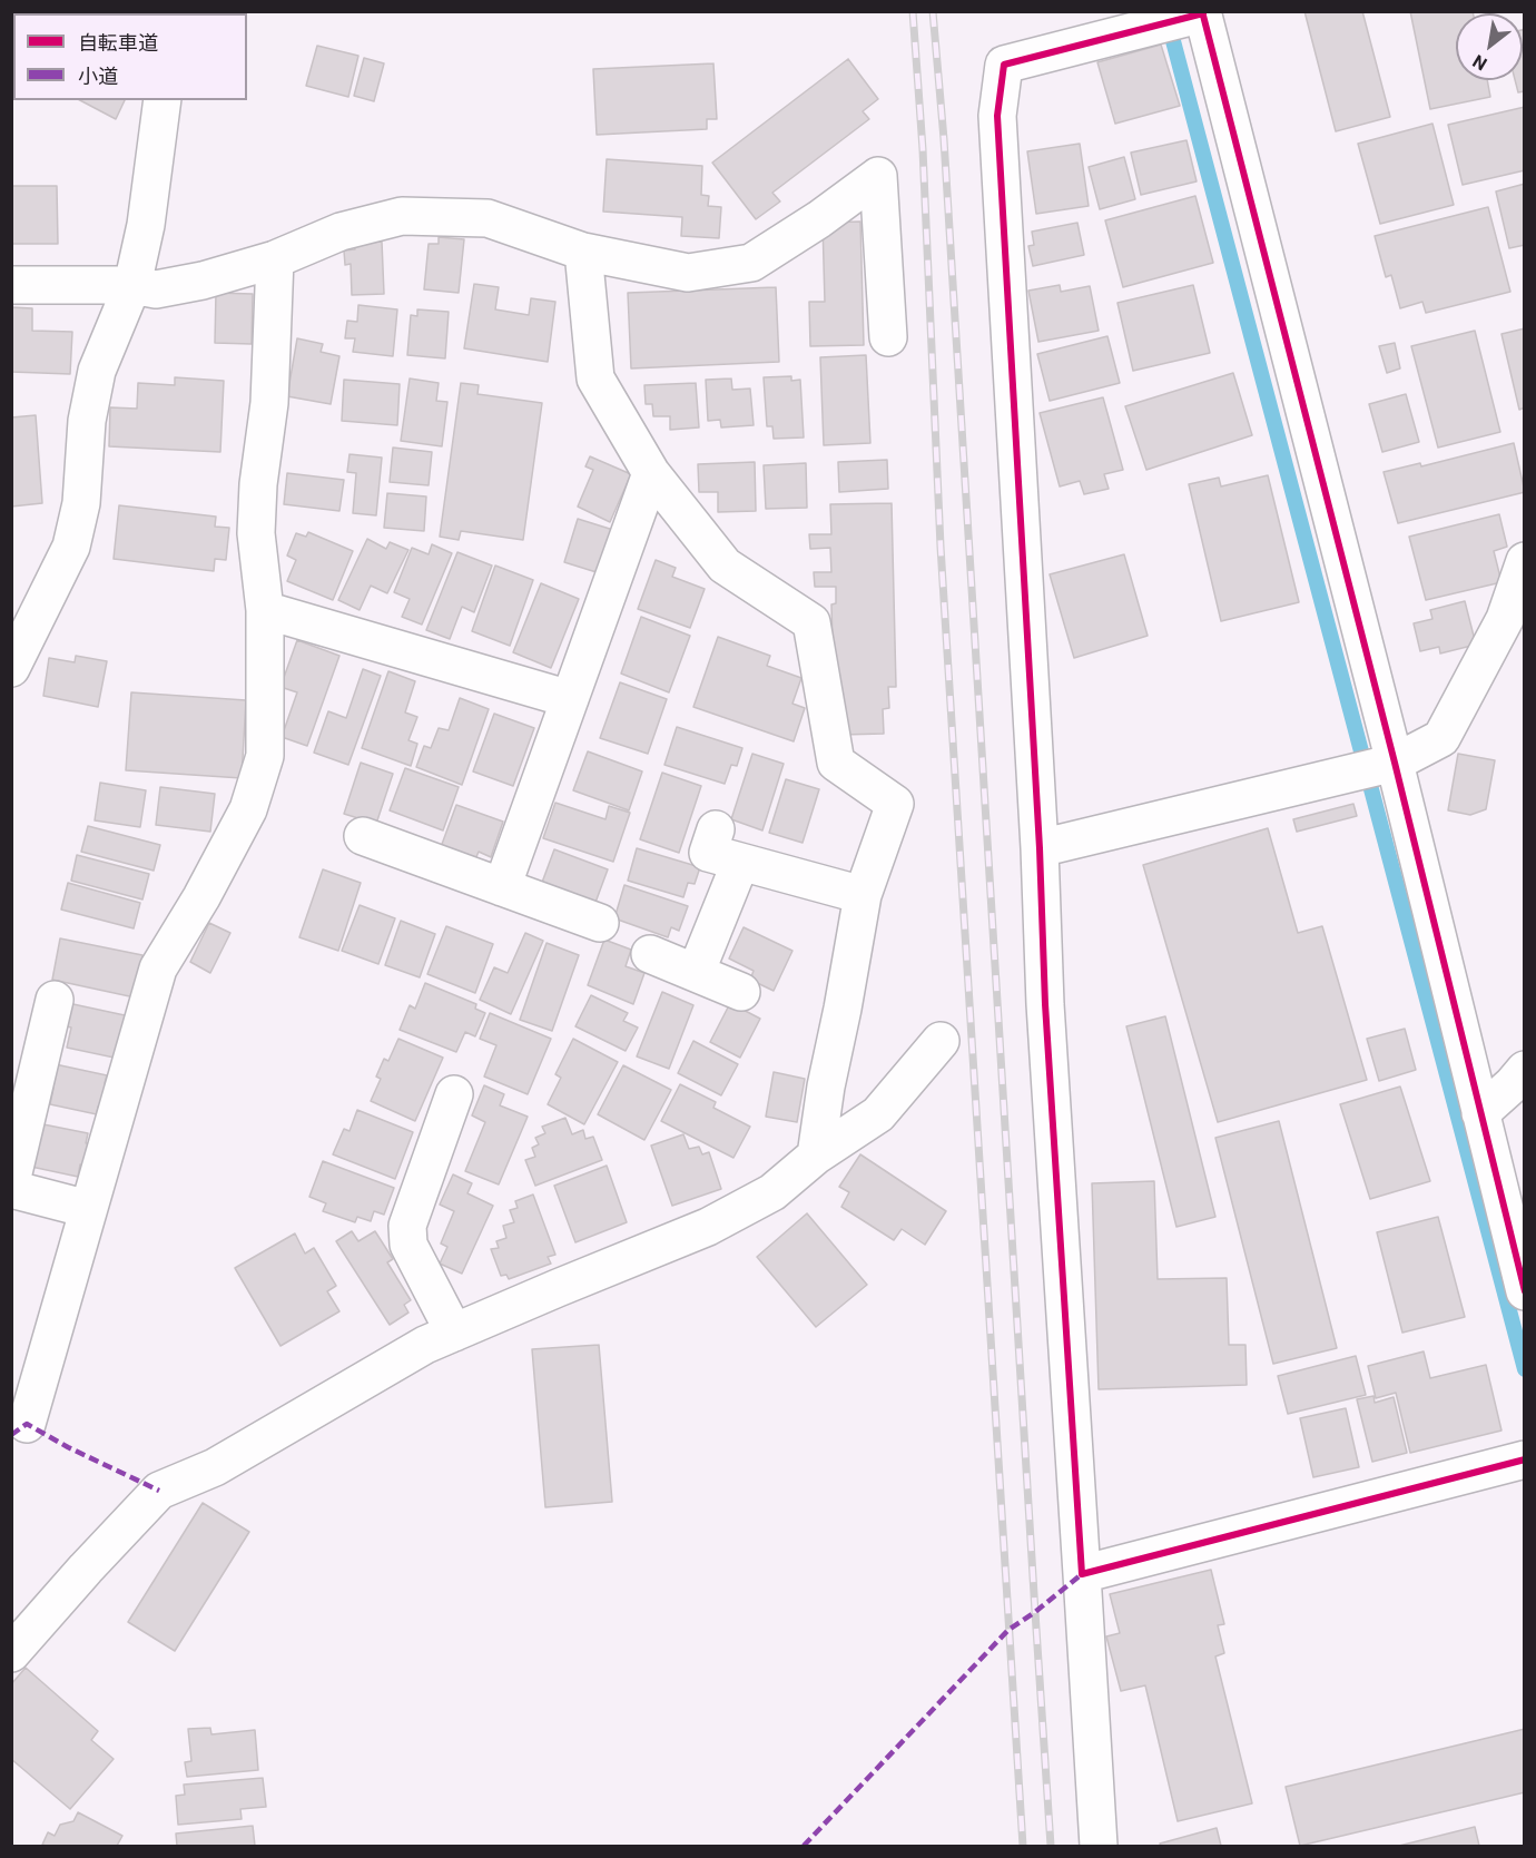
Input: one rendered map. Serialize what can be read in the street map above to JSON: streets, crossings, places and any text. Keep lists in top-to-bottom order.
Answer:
{
  "legend": ["自転車道", "小道"],
  "north": "bottom left"
}
